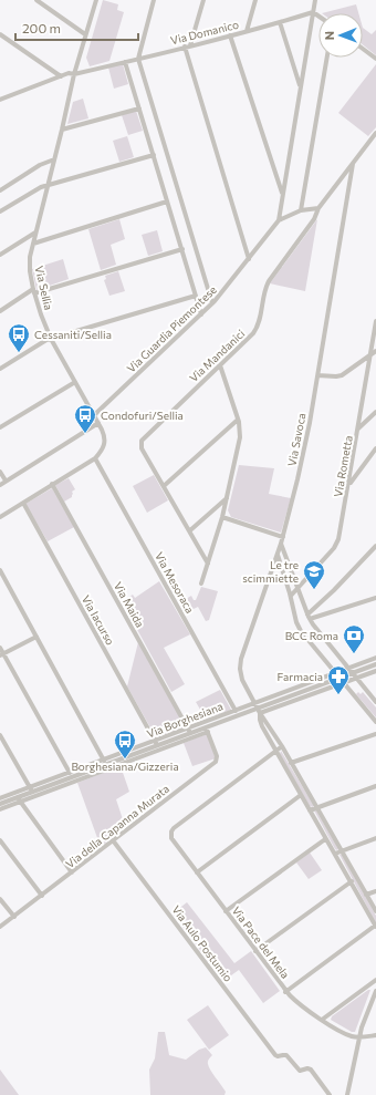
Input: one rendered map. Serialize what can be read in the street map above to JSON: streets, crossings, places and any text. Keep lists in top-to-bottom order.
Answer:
{
  "streets": {
    "street": [
      "Via Domanico",
      "Via Sellia",
      "Via Guardia Piemontese",
      "Via Mandanici",
      "Via Savoca",
      "Via Rometta",
      "Via Mesoraca",
      "Via Maida",
      "Via Iacurso",
      "Via Borghesiana",
      "Via della Capanna Murata",
      "Via Pace del Mela",
      "Via Aulo Postumio"
    ]
  },
  "crossings": [
    ["Via Domanico", "Via Sellia"],
    ["Via Sellia", "Via Guardia Piemontese"],
    ["Via Sellia", "Via Mesoraca"],
    ["Via Guardia Piemontese", "Via Mandanici"],
    ["Via Mandanici", "Via Savoca"],
    ["Via Savoca", "Via Borghesiana"],
    ["Via Mesoraca", "Via Borghesiana"],
    ["Via Maida", "Via Borghesiana"],
    ["Via Iacurso", "Via Borghesiana"],
    ["Via Borghesiana", "Via della Capanna Murata"],
    ["Via della Capanna Murata", "Via Aulo Postumio"]
  ],
  "places": {
    "bus stop": ["Cessaniti/Sellia", "Condofuri/Sellia", "Borghesiana/Gizzeria"],
    "school or university": ["Le tre scimmiette"],
    "bank": ["BCC Roma"],
    "pharmacy": ["Farmacia"]
  },
  "scale_bar": "200 m",
  "north": "left"
}
